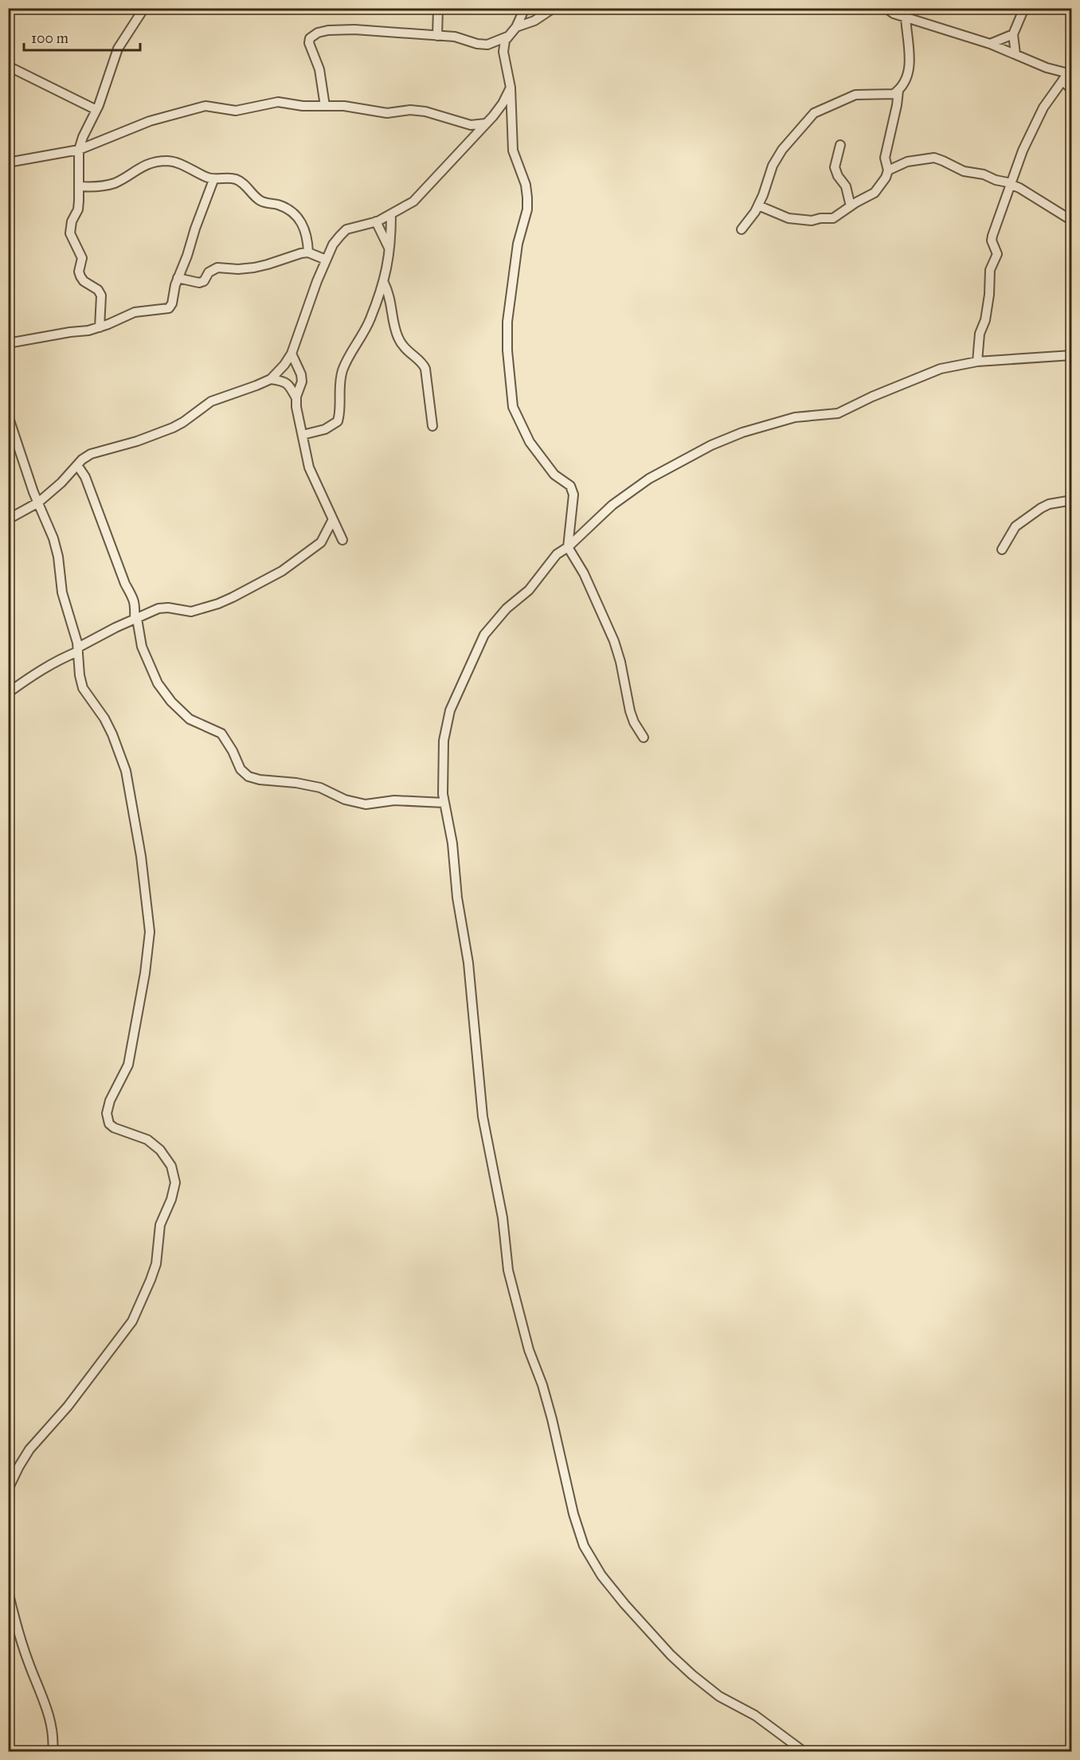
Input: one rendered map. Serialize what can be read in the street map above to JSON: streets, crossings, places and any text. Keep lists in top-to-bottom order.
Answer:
{
  "scale_bar": "100 m"
}
